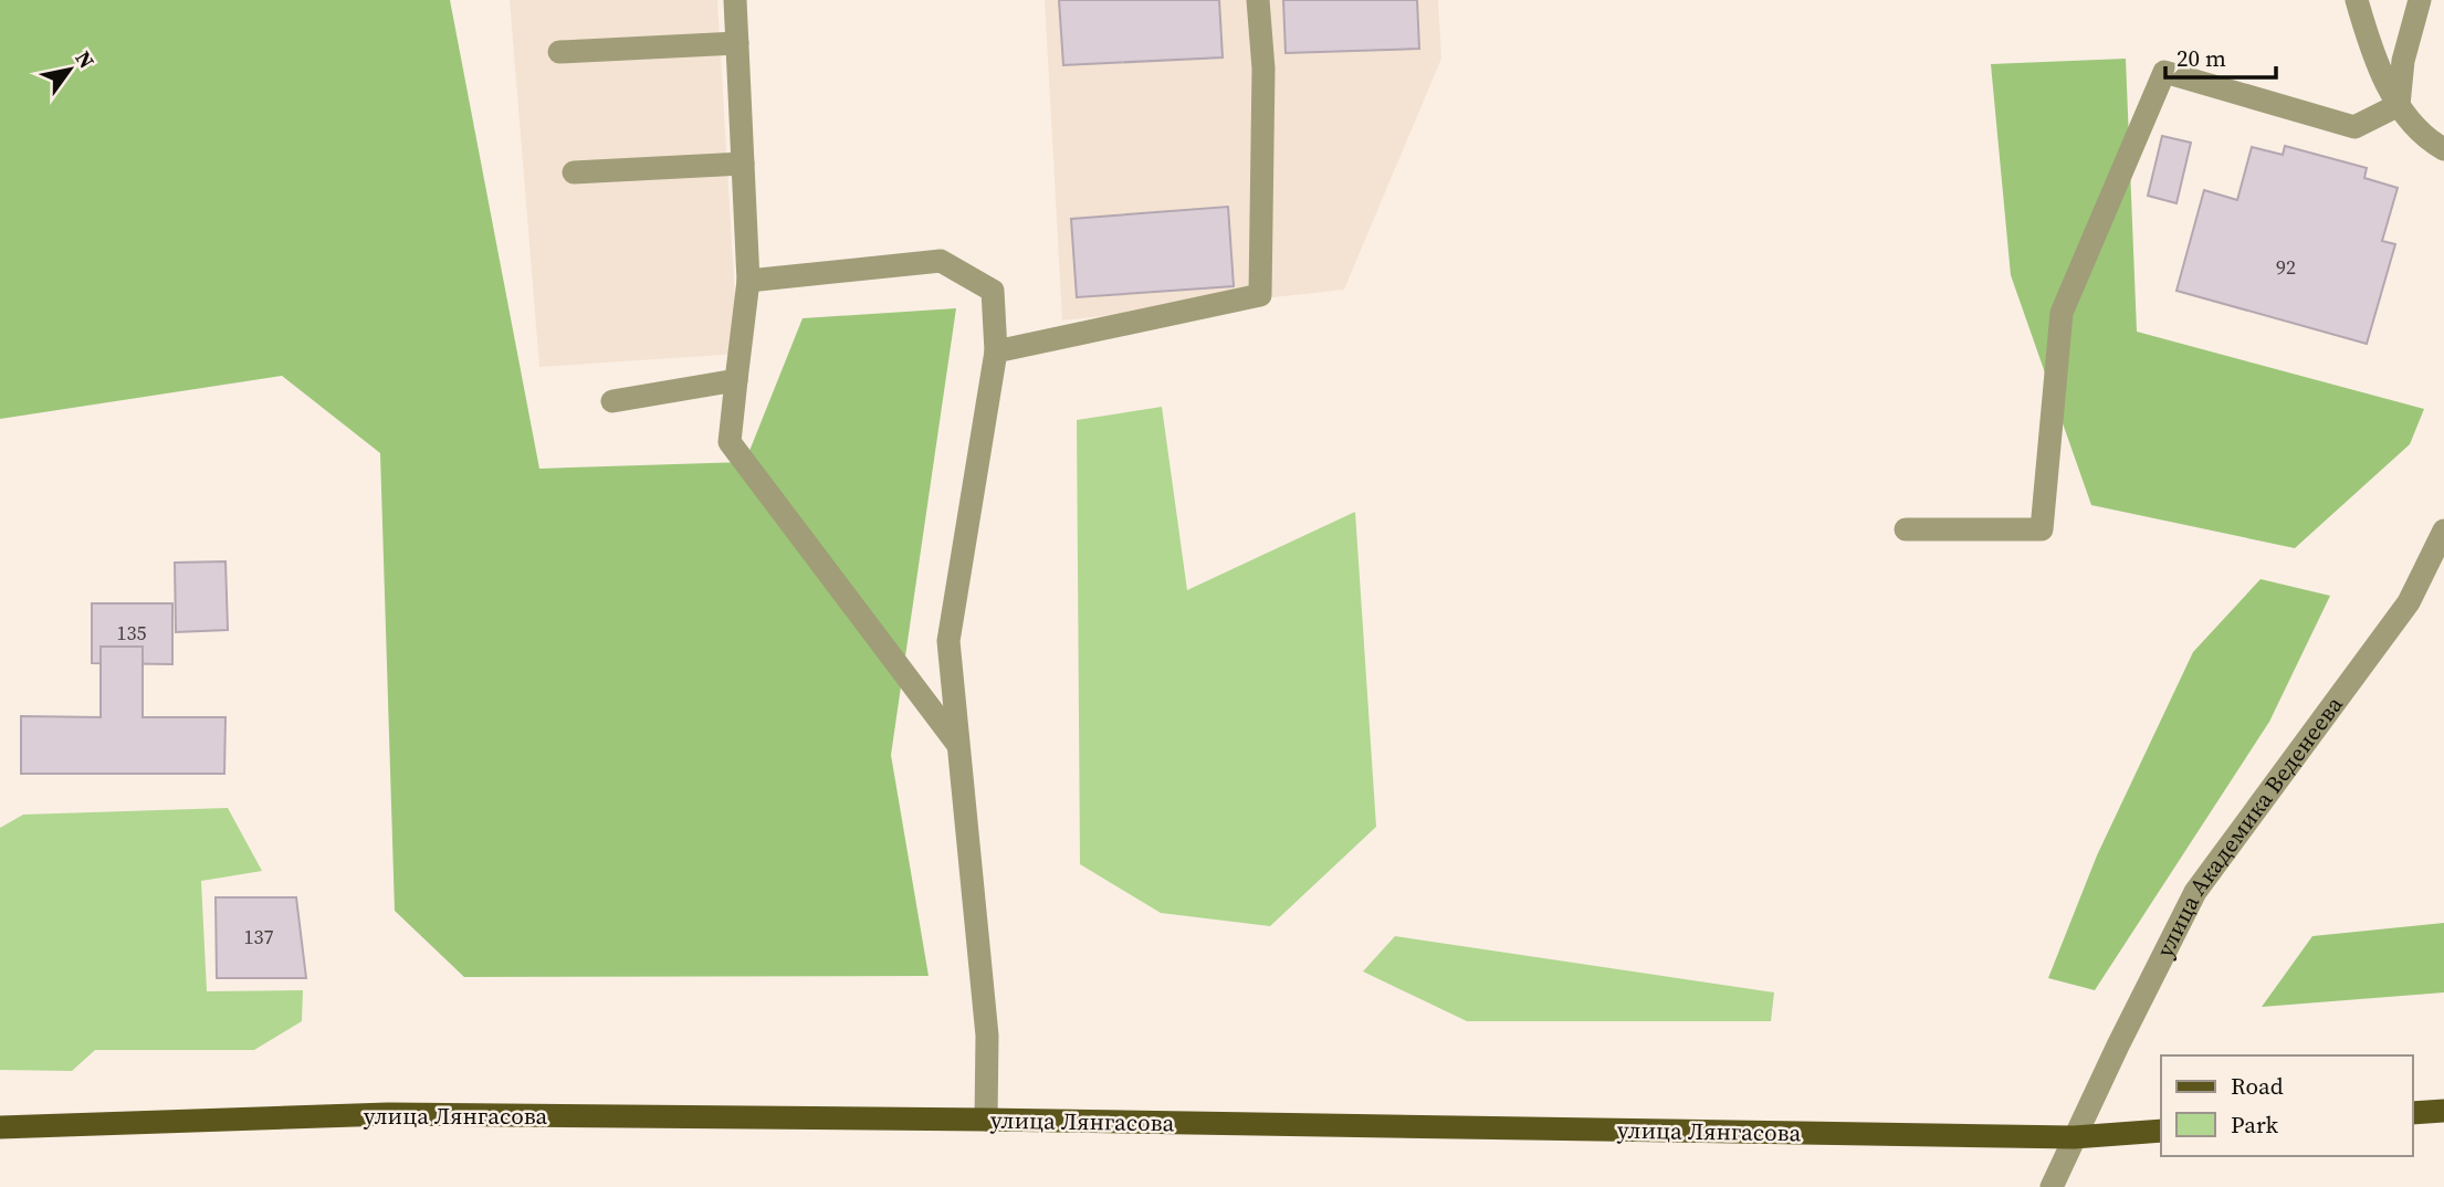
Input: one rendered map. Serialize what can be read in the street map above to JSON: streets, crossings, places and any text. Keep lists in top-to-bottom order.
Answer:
{
  "streets": {
    "main road": ["улица Лянгасова"],
    "street": ["улица Академика Веденеева"]
  },
  "crossings": [
    ["улица Академика Веденеева", "улица Лянгасова"]
  ],
  "house_numbers": ["92", "135", "137"],
  "legend": ["Road", "Park"],
  "scale_bar": "20 m",
  "north": "top right"
}
